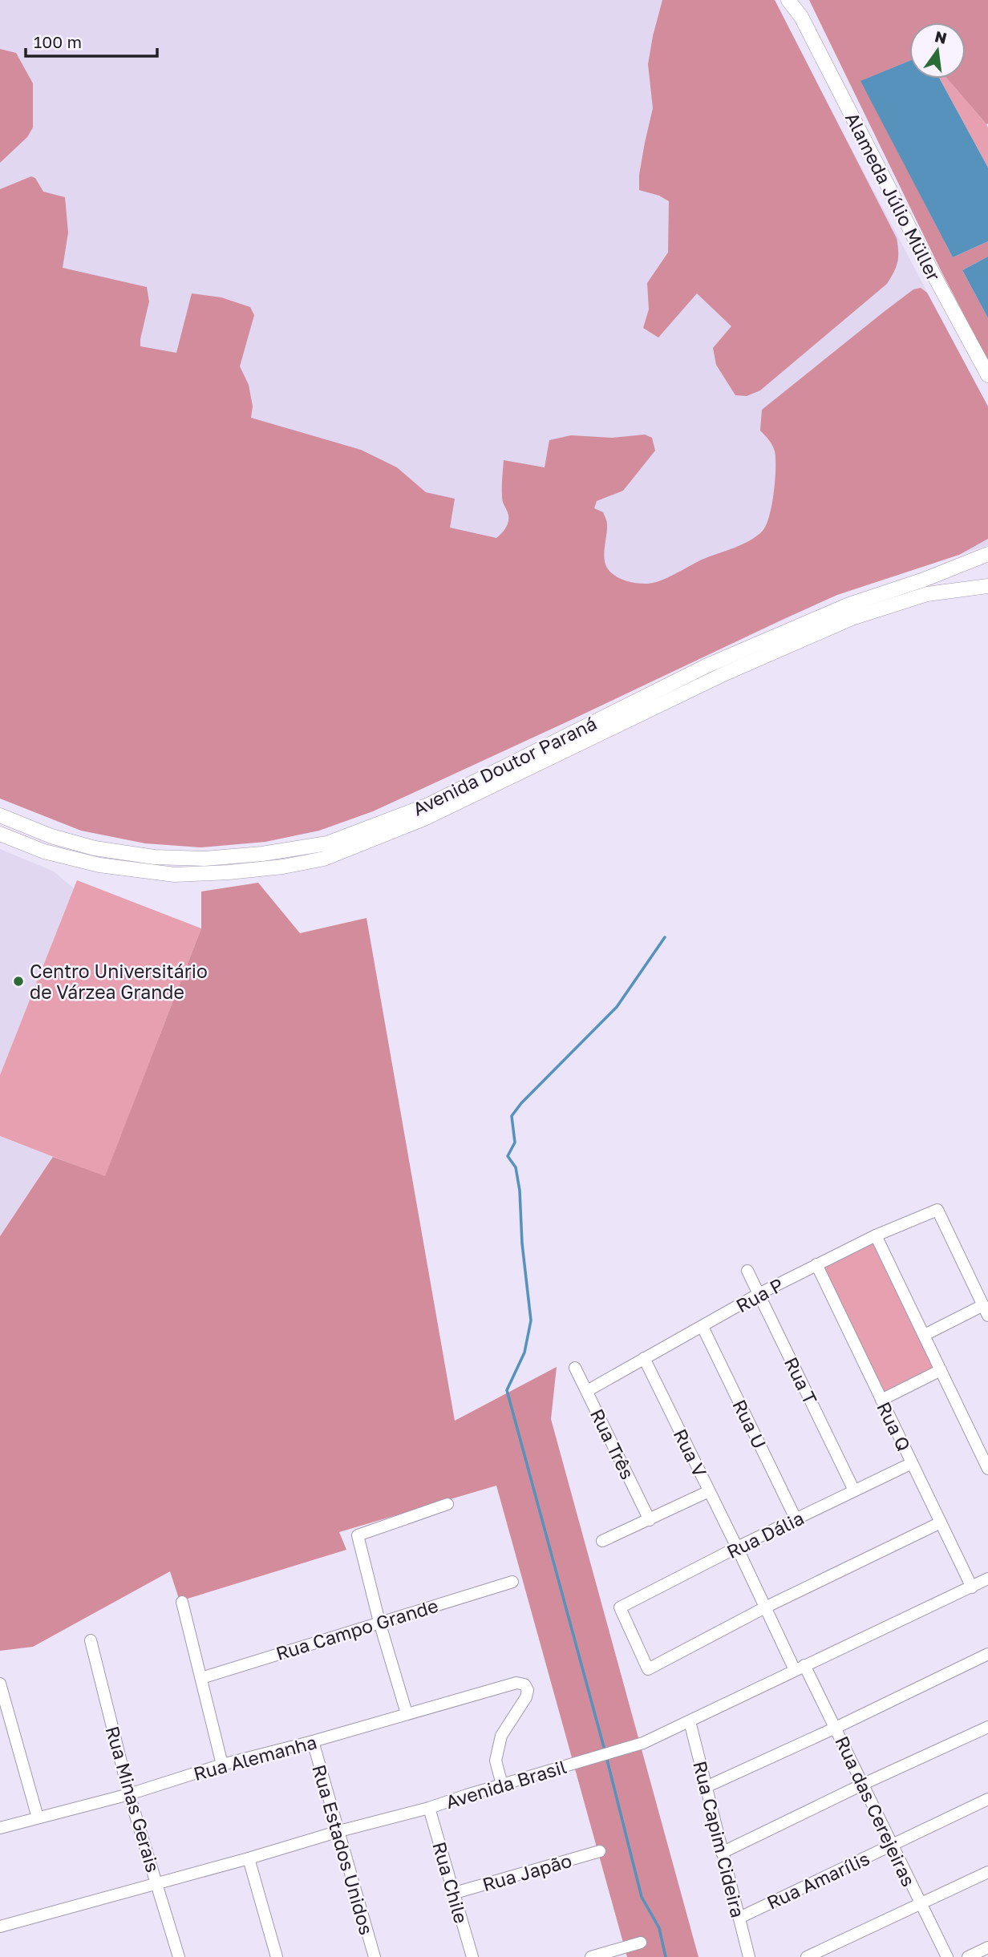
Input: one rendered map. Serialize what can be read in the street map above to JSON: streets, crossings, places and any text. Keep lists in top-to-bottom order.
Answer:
{
  "streets": {
    "main road": ["Alameda Júlio Müller", "Avenida Doutor Paraná"],
    "street": [
      "Rua P",
      "Rua T",
      "Rua U",
      "Rua Q",
      "Rua Três",
      "Rua V",
      "Rua Dália",
      "Rua Campo Grande",
      "Rua Alemanha",
      "Avenida Brasil",
      "Rua Minas Gerais",
      "Rua das Cerejeiras",
      "Rua Capim Cideira",
      "Rua Estados Unidos",
      "Rua Japão",
      "Rua Amarílis",
      "Rua Chile"
    ]
  },
  "crossings": [
    ["Rua P", "Rua T"],
    ["Rua P", "Rua U"],
    ["Rua P", "Rua Q"],
    ["Rua P", "Rua Três"],
    ["Rua P", "Rua V"],
    ["Rua T", "Rua Dália"],
    ["Rua U", "Rua Dália"],
    ["Rua Q", "Rua Dália"],
    ["Rua Q", "Avenida Brasil"],
    ["Rua V", "Rua Dália"],
    ["Rua V", "Rua das Cerejeiras"],
    ["Rua Dália", "Rua das Cerejeiras"],
    ["Rua Alemanha", "Avenida Brasil"],
    ["Rua Alemanha", "Rua Minas Gerais"],
    ["Rua Alemanha", "Rua Estados Unidos"],
    ["Avenida Brasil", "Rua Minas Gerais"],
    ["Avenida Brasil", "Rua das Cerejeiras"],
    ["Avenida Brasil", "Rua Capim Cideira"],
    ["Avenida Brasil", "Rua Estados Unidos"],
    ["Avenida Brasil", "Rua Chile"],
    ["Rua das Cerejeiras", "Rua Amarílis"],
    ["Rua Capim Cideira", "Rua Amarílis"],
    ["Rua Japão", "Rua Chile"]
  ],
  "places": ["Centro Universitário de Várzea Grande"],
  "scale_bar": "100 m",
  "north": "top"
}
